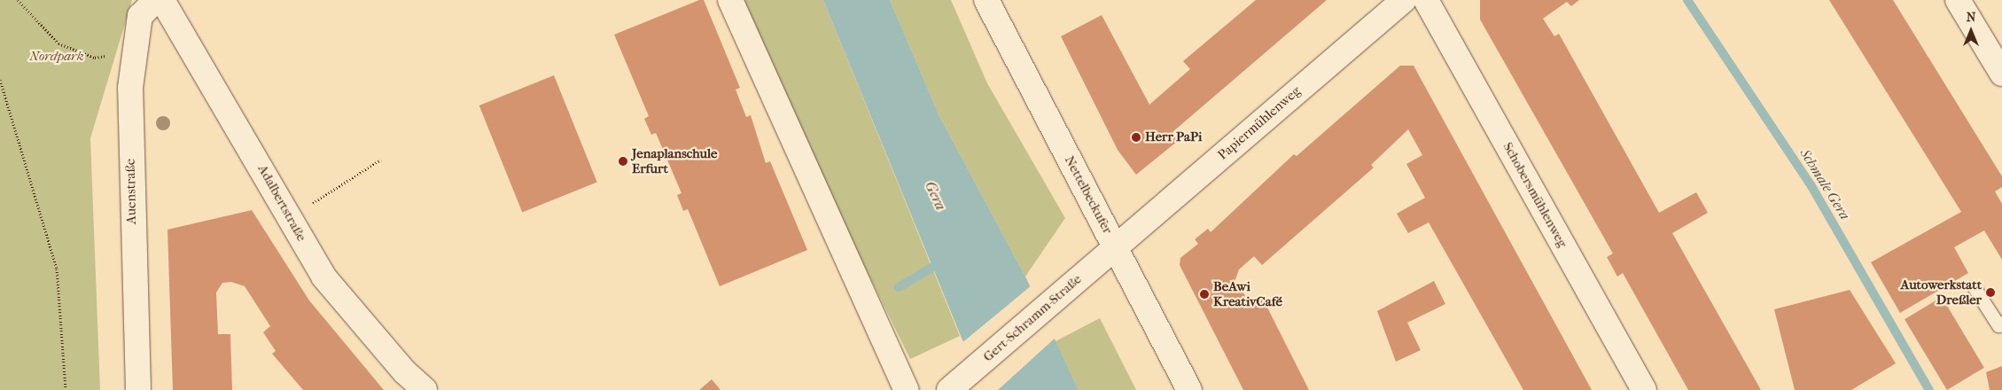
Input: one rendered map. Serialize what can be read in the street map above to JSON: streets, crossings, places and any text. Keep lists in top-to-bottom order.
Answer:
{
  "streets": {
    "street": [
      "Papiermühlenweg",
      "Auenstraße",
      "Nettelbeckufer",
      "Schobersmühlenweg",
      "Adalbertstraße",
      "Gert-Schramm-Straße"
    ]
  },
  "crossings": [
    ["Papiermühlenweg", "Nettelbeckufer"],
    ["Papiermühlenweg", "Gert-Schramm-Straße"],
    ["Nettelbeckufer", "Gert-Schramm-Straße"]
  ],
  "water": ["Schmale Gera", "Gera"],
  "parks": ["Nordpark"],
  "places": [
    "Herr PaPi",
    "Jenaplanschule Erfurt",
    "Autowerkstatt Dreßler",
    "BeAwi KreativCafé"
  ],
  "north": "top"
}
